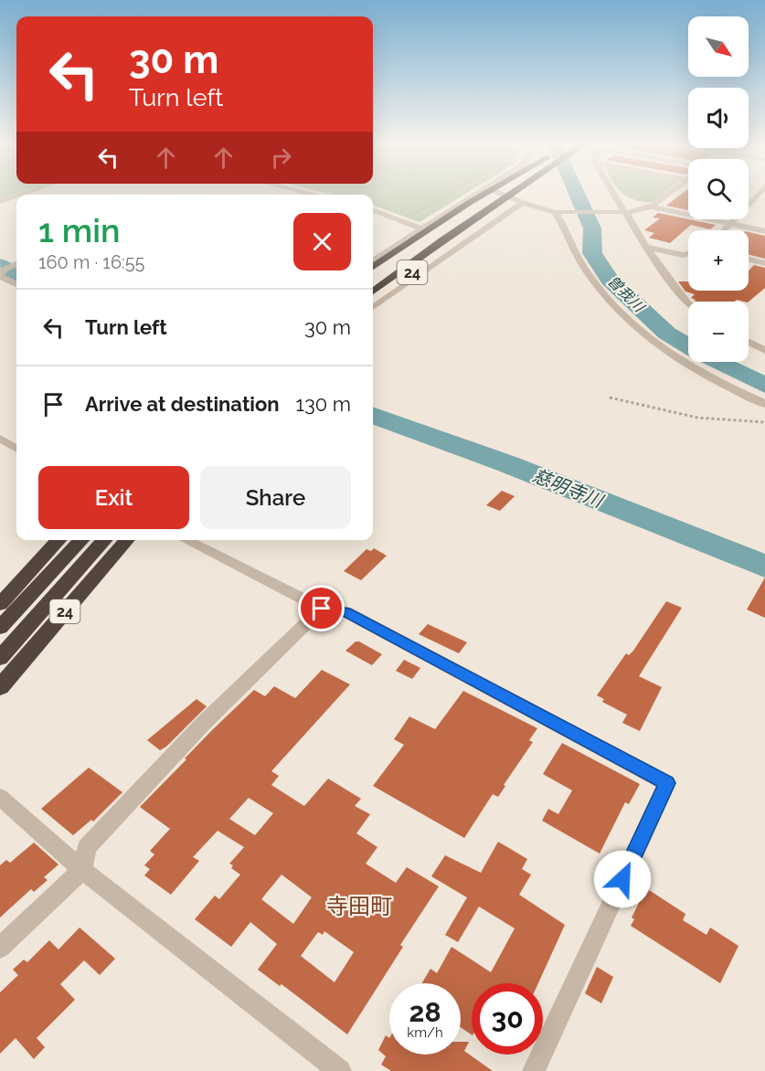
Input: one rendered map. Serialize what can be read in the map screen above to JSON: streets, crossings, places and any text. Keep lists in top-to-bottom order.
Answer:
{
  "streets": {
    "highway": ["24"]
  },
  "districts": ["寺田町"],
  "water": ["曽我川", "慈明寺川"],
  "north": "bottom right",
  "page": {
    "map_buttons": ["+", "−"],
    "turn": ["30 m", "Turn left"],
    "heading": ["1 min", "160 m · 16:55"],
    "list": [
      {
        "name": "Turn left",
        "value": "30 m"
      },
      {
        "name": "Arrive at destination",
        "value": "130 m"
      }
    ],
    "buttons": ["Exit", "Share"],
    "speed": "28 km/h",
    "limit": "30"
  }
}
